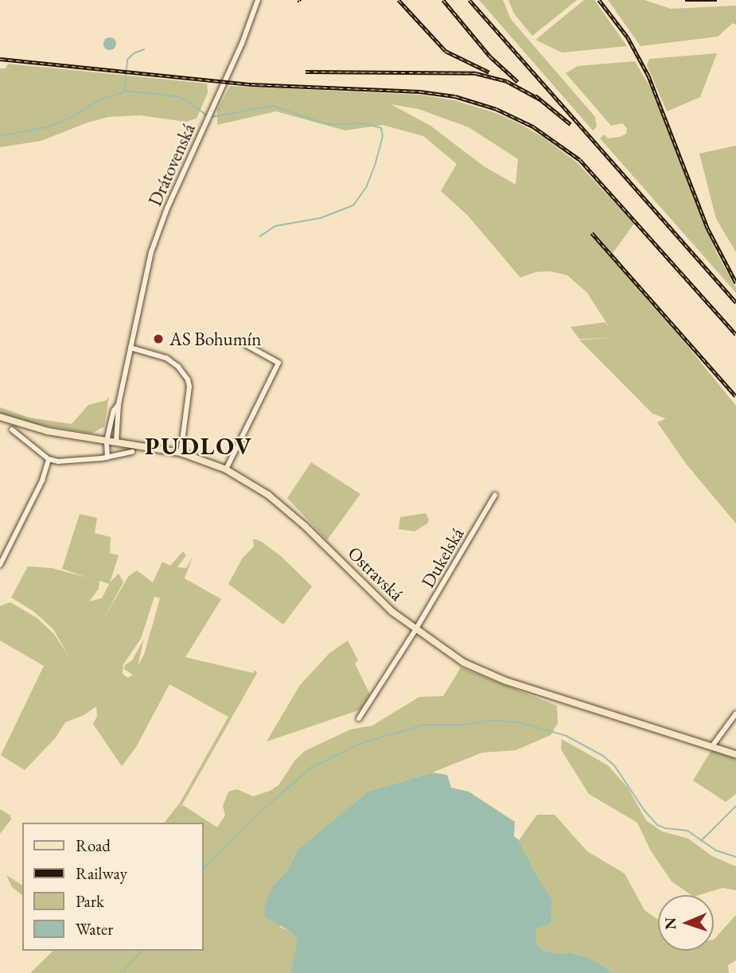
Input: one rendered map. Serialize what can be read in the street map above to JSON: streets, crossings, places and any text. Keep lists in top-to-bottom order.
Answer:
{
  "streets": {
    "main road": ["Ostravská"],
    "street": ["Drátovenská", "Dukelská"]
  },
  "crossings": [
    ["Drátovenská", "Ostravská"],
    ["Dukelská", "Ostravská"]
  ],
  "districts": ["PUDLOV"],
  "places": ["AS Bohumín"],
  "legend": [
    "Road",
    "Railway",
    "Park",
    "Water"
  ],
  "north": "left"
}
